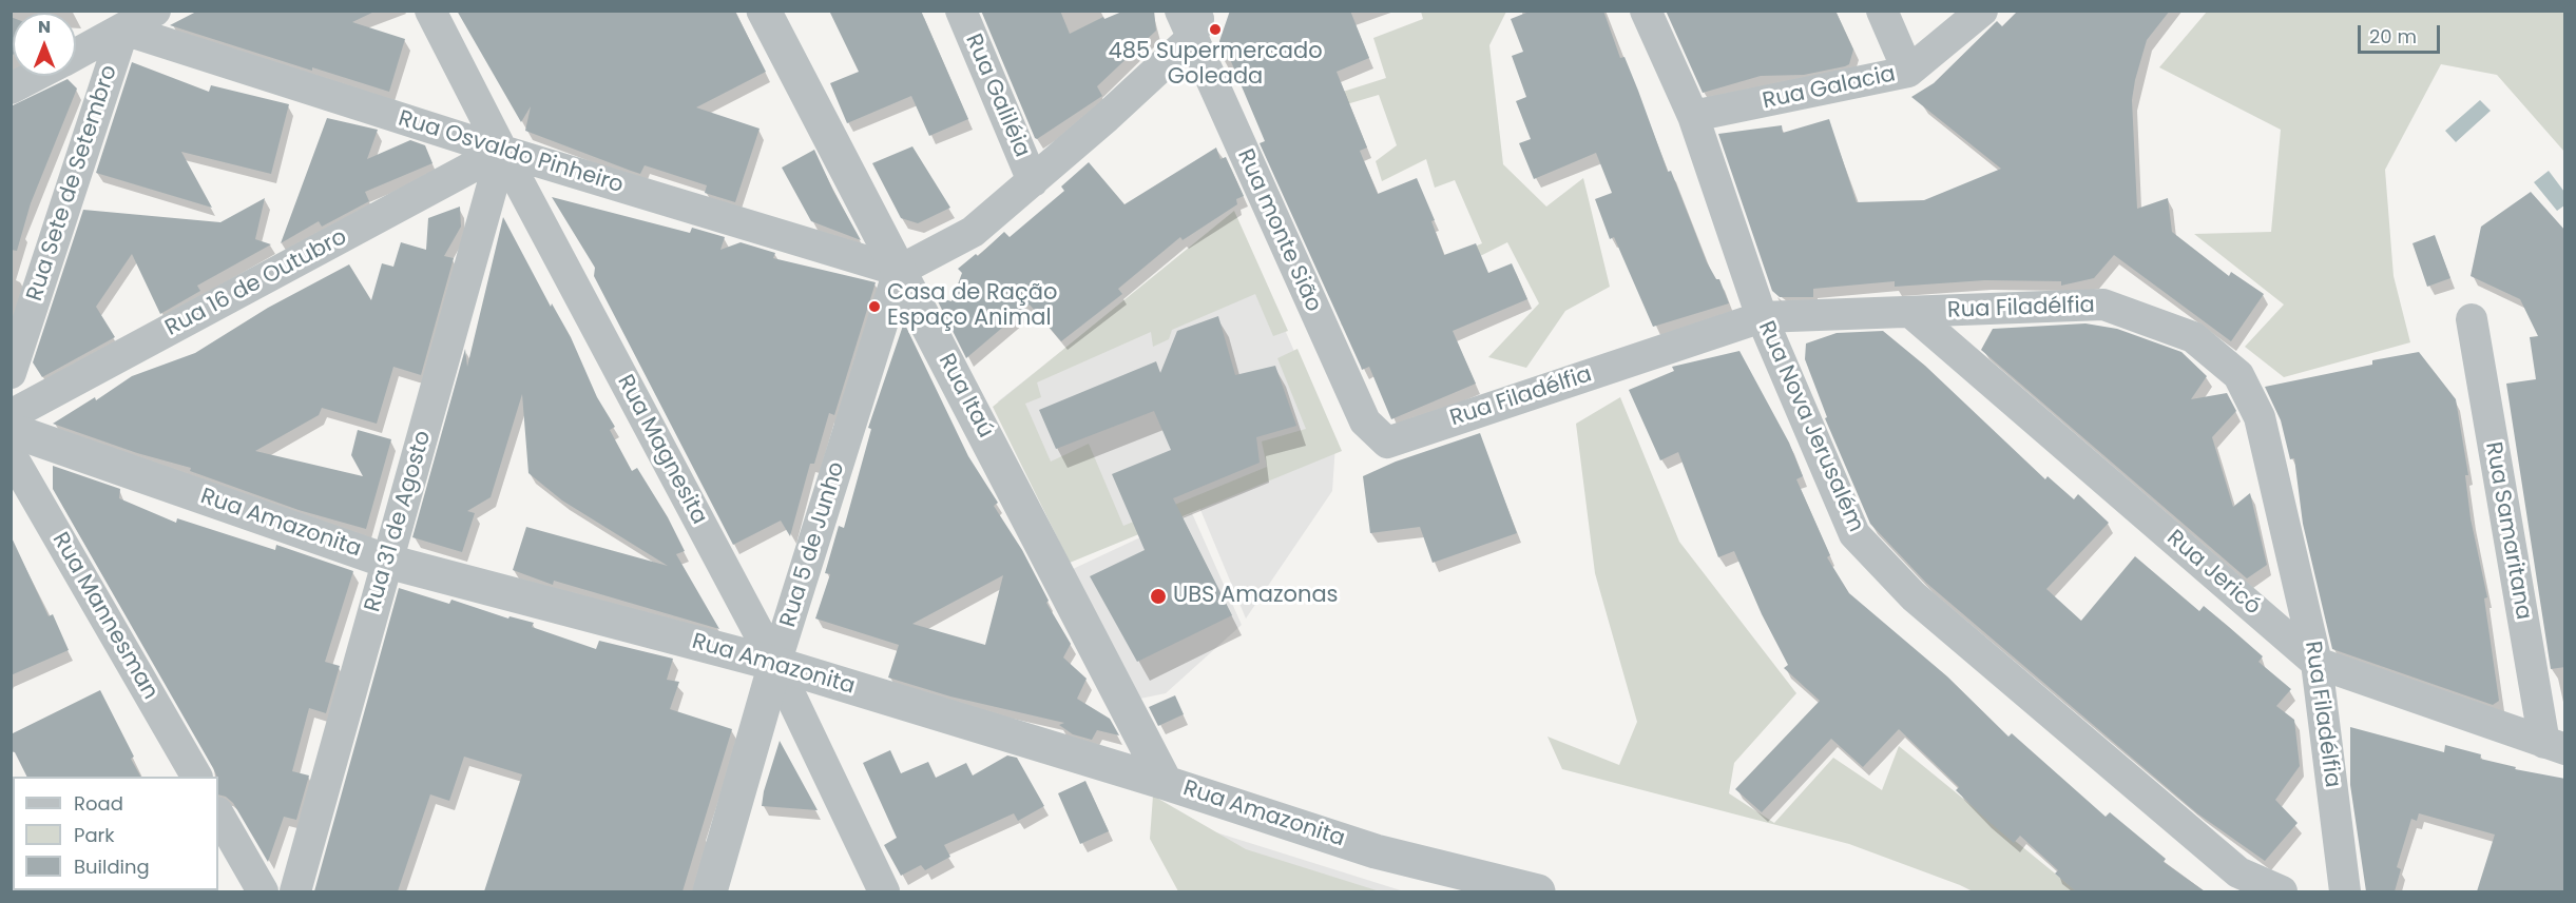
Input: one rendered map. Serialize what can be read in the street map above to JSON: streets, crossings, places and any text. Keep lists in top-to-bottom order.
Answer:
{
  "streets": {
    "street": [
      "Rua Galacia",
      "Rua Galiléia",
      "Rua Osvaldo Pinheiro",
      "Rua Sete de Setembro",
      "Rua monte Sião",
      "Rua 16 de Outubro",
      "Rua Filadélfia",
      "Rua Itaú",
      "Rua Nova Jerusalém",
      "Rua Magnesita",
      "Rua 31 de Agosto",
      "Rua Amazonita",
      "Rua Samaritana",
      "Rua 5 de Junho",
      "Rua Jericó",
      "Rua Mannesman"
    ]
  },
  "crossings": [
    ["Rua Galacia", "Rua Nova Jerusalém"],
    ["Rua Osvaldo Pinheiro", "Rua Sete de Setembro"],
    ["Rua Osvaldo Pinheiro", "Rua 16 de Outubro"],
    ["Rua Osvaldo Pinheiro", "Rua Itaú"],
    ["Rua Osvaldo Pinheiro", "Rua Magnesita"],
    ["Rua Osvaldo Pinheiro", "Rua 31 de Agosto"],
    ["Rua Osvaldo Pinheiro", "Rua 5 de Junho"],
    ["Rua monte Sião", "Rua Filadélfia"],
    ["Rua 16 de Outubro", "Rua Magnesita"],
    ["Rua 16 de Outubro", "Rua 31 de Agosto"],
    ["Rua Filadélfia", "Rua Nova Jerusalém"],
    ["Rua Filadélfia", "Rua Jericó"],
    ["Rua Itaú", "Rua Amazonita"],
    ["Rua Itaú", "Rua 5 de Junho"],
    ["Rua Magnesita", "Rua 31 de Agosto"],
    ["Rua Magnesita", "Rua Amazonita"],
    ["Rua Magnesita", "Rua 5 de Junho"],
    ["Rua 31 de Agosto", "Rua Amazonita"],
    ["Rua Amazonita", "Rua 5 de Junho"],
    ["Rua Samaritana", "Rua Jericó"]
  ],
  "places": ["485 Supermercado Goleada", "Casa de Ração Espaço Animal", "UBS Amazonas"],
  "legend": ["Road", "Park", "Building"],
  "scale_bar": "20 m",
  "north": "top"
}
